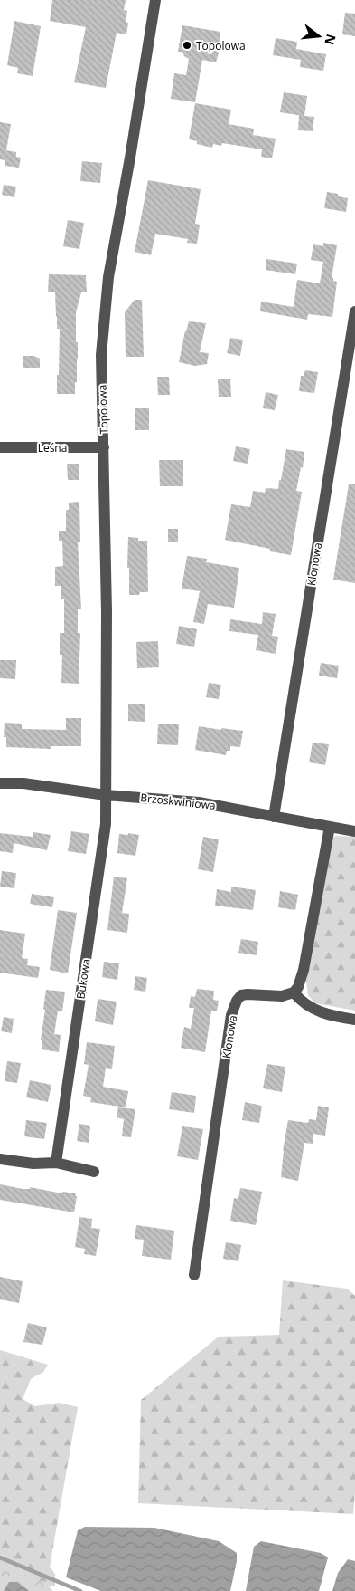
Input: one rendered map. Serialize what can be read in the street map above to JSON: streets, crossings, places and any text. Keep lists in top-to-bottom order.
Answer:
{
  "streets": {
    "street": [
      "Topolowa",
      "Leśna",
      "Klonowa",
      "Brzoskwiniowa",
      "Bukowa"
    ]
  },
  "crossings": [
    ["Topolowa", "Leśna"],
    ["Topolowa", "Brzoskwiniowa"],
    ["Topolowa", "Bukowa"],
    ["Klonowa", "Brzoskwiniowa"],
    ["Brzoskwiniowa", "Bukowa"]
  ],
  "places": ["Topolowa"],
  "north": "right"
}
